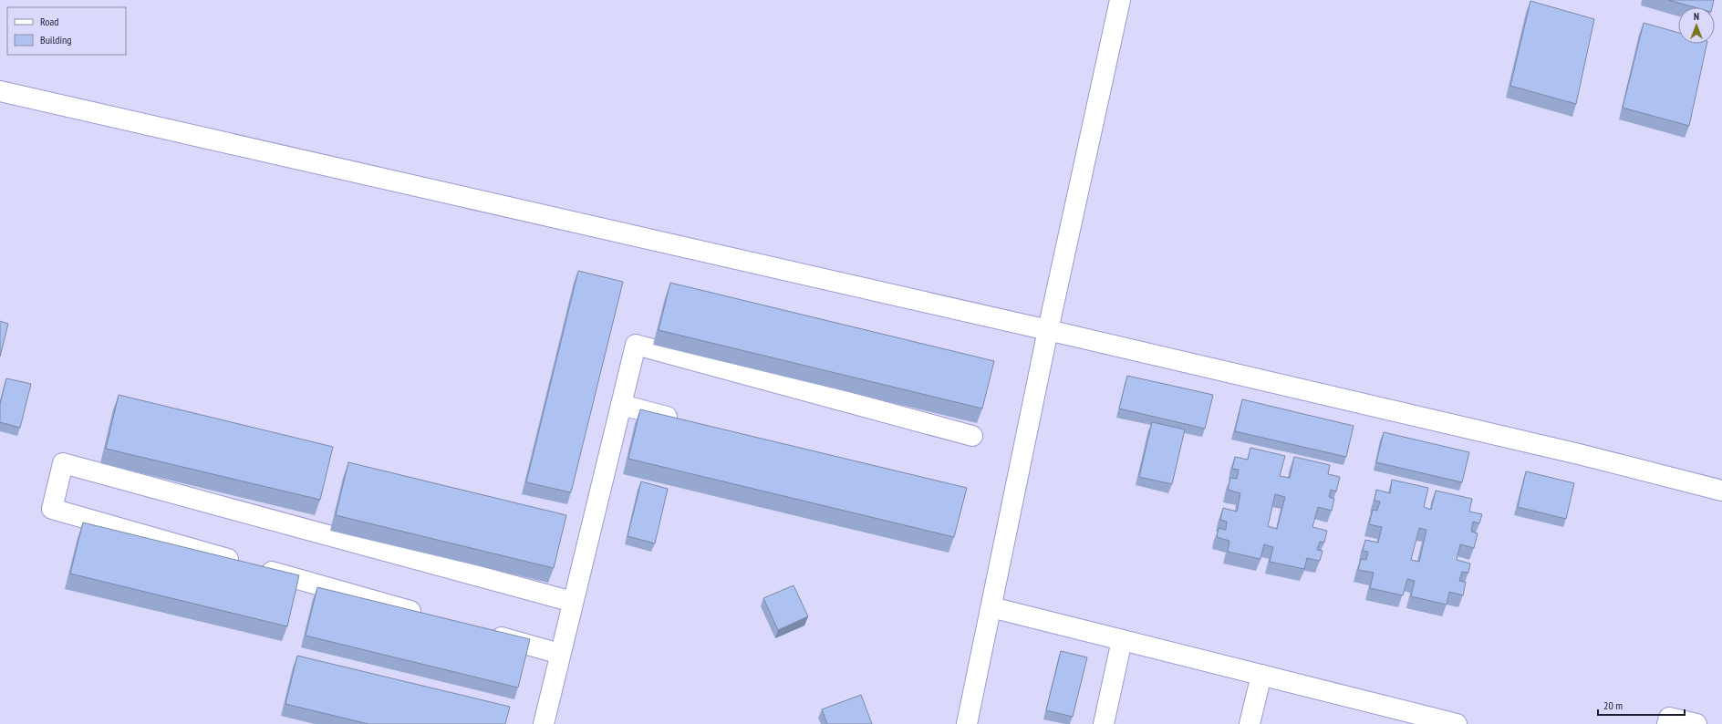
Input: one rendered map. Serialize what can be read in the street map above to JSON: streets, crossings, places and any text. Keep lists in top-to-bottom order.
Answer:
{
  "legend": ["Road", "Building"],
  "scale_bar": "20 m",
  "north": "top"
}
